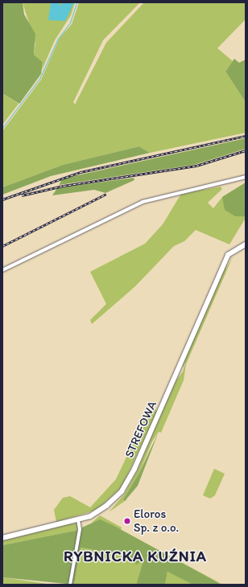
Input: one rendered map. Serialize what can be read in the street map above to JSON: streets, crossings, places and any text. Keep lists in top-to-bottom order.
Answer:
{
  "streets": {
    "street": ["STREFOWA"]
  },
  "districts": ["RYBNICKA KUŹNIA"],
  "places": ["Eloros Sp. z o.o."]
}
